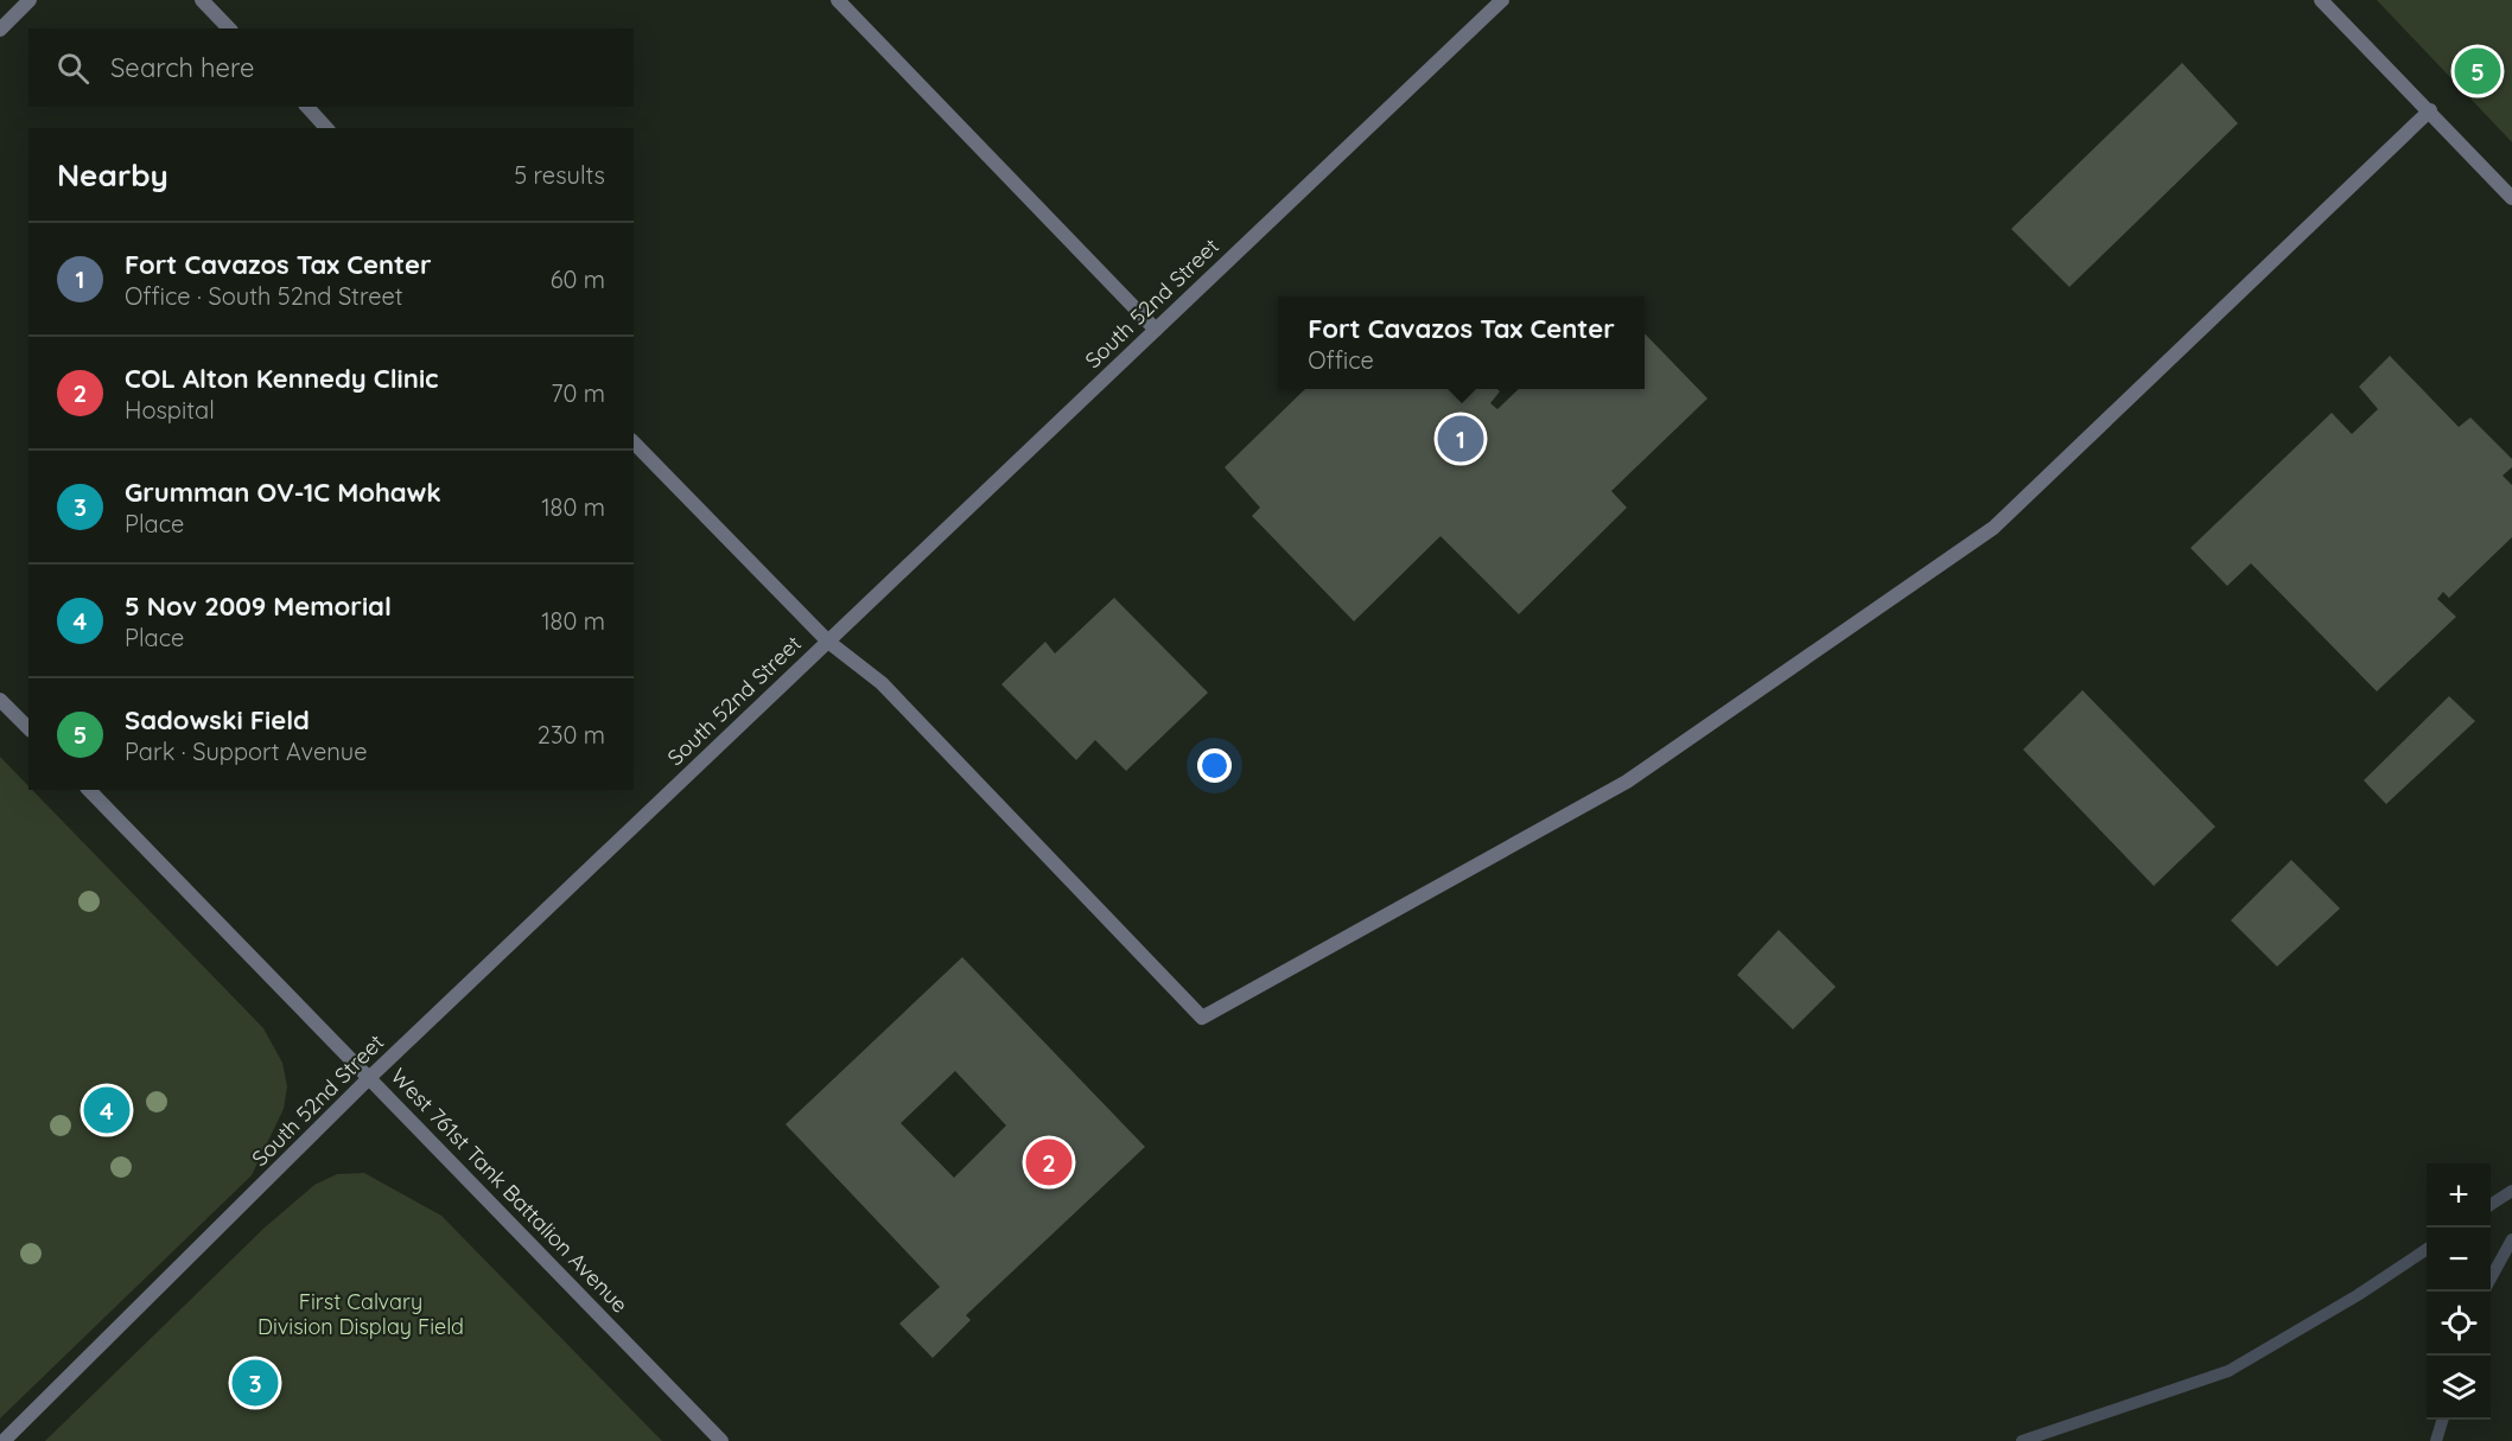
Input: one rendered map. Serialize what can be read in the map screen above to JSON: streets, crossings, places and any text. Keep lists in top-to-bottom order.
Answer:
{
  "streets": {
    "street": ["South 52nd Street", "West 761st Tank Battalion Avenue"]
  },
  "crossings": [
    ["South 52nd Street", "West 761st Tank Battalion Avenue"]
  ],
  "parks": ["First Calvary Division Display Field"],
  "page": {
    "search": "Search here",
    "pins": [
      "5",
      "1",
      "4",
      "2",
      "3"
    ],
    "heading": ["Nearby", "5 results"],
    "list": [
      {
        "mark": "1",
        "name": "Fort Cavazos Tax Center",
        "note": "Office · South 52nd Street",
        "value": "60 m"
      },
      {
        "mark": "2",
        "name": "COL Alton Kennedy Clinic",
        "note": "Hospital",
        "value": "70 m"
      },
      {
        "mark": "3",
        "name": "Grumman OV-1C Mohawk",
        "note": "Place",
        "value": "180 m"
      },
      {
        "mark": "4",
        "name": "5 Nov 2009 Memorial",
        "note": "Place",
        "value": "180 m"
      },
      {
        "mark": "5",
        "name": "Sadowski Field",
        "note": "Park · Support Avenue",
        "value": "230 m"
      }
    ],
    "popup": ["Fort Cavazos Tax Center", "Office"],
    "map_buttons": ["+", "−"]
  }
}
